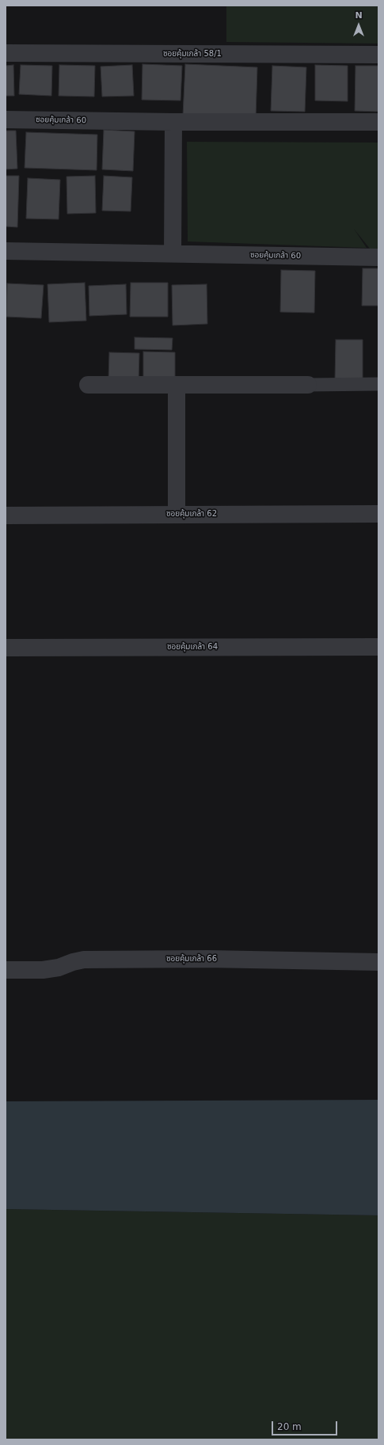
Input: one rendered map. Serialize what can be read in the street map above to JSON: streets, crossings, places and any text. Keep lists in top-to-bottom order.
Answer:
{
  "streets": {
    "street": [
      "ซอยคุ้มเกล้า 58/1",
      "ซอยคุ้มเกล้า 60",
      "ซอยคุ้มเกล้า 62",
      "ซอยคุ้มเกล้า 64",
      "ซอยคุ้มเกล้า 66"
    ]
  },
  "scale_bar": "20 m",
  "north": "top"
}
